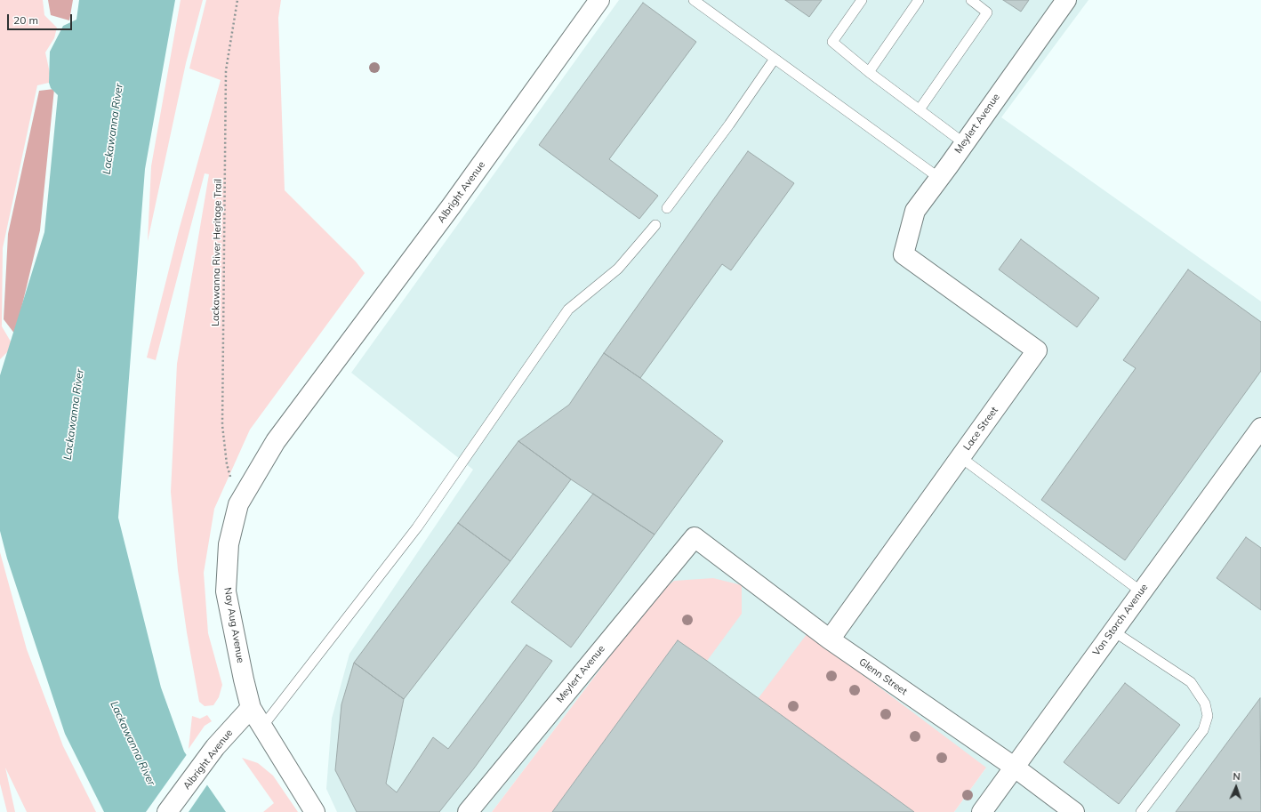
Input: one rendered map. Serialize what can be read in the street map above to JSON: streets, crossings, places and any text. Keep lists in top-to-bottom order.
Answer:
{
  "streets": {
    "street": [
      "Meylert Avenue",
      "Albright Avenue",
      "Lace Street",
      "Von Storch Avenue",
      "Nay Aug Avenue",
      "Glenn Street"
    ],
    "path": ["Lackawanna River Heritage Trail"]
  },
  "crossings": [
    ["Meylert Avenue", "Lace Street"],
    ["Meylert Avenue", "Glenn Street"],
    ["Albright Avenue", "Nay Aug Avenue"],
    ["Lackawanna River Heritage Trail", "Nay Aug Avenue"],
    ["Lace Street", "Glenn Street"],
    ["Von Storch Avenue", "Glenn Street"]
  ],
  "water": ["Lackawanna River"],
  "scale_bar": "20 m",
  "north": "top"
}
